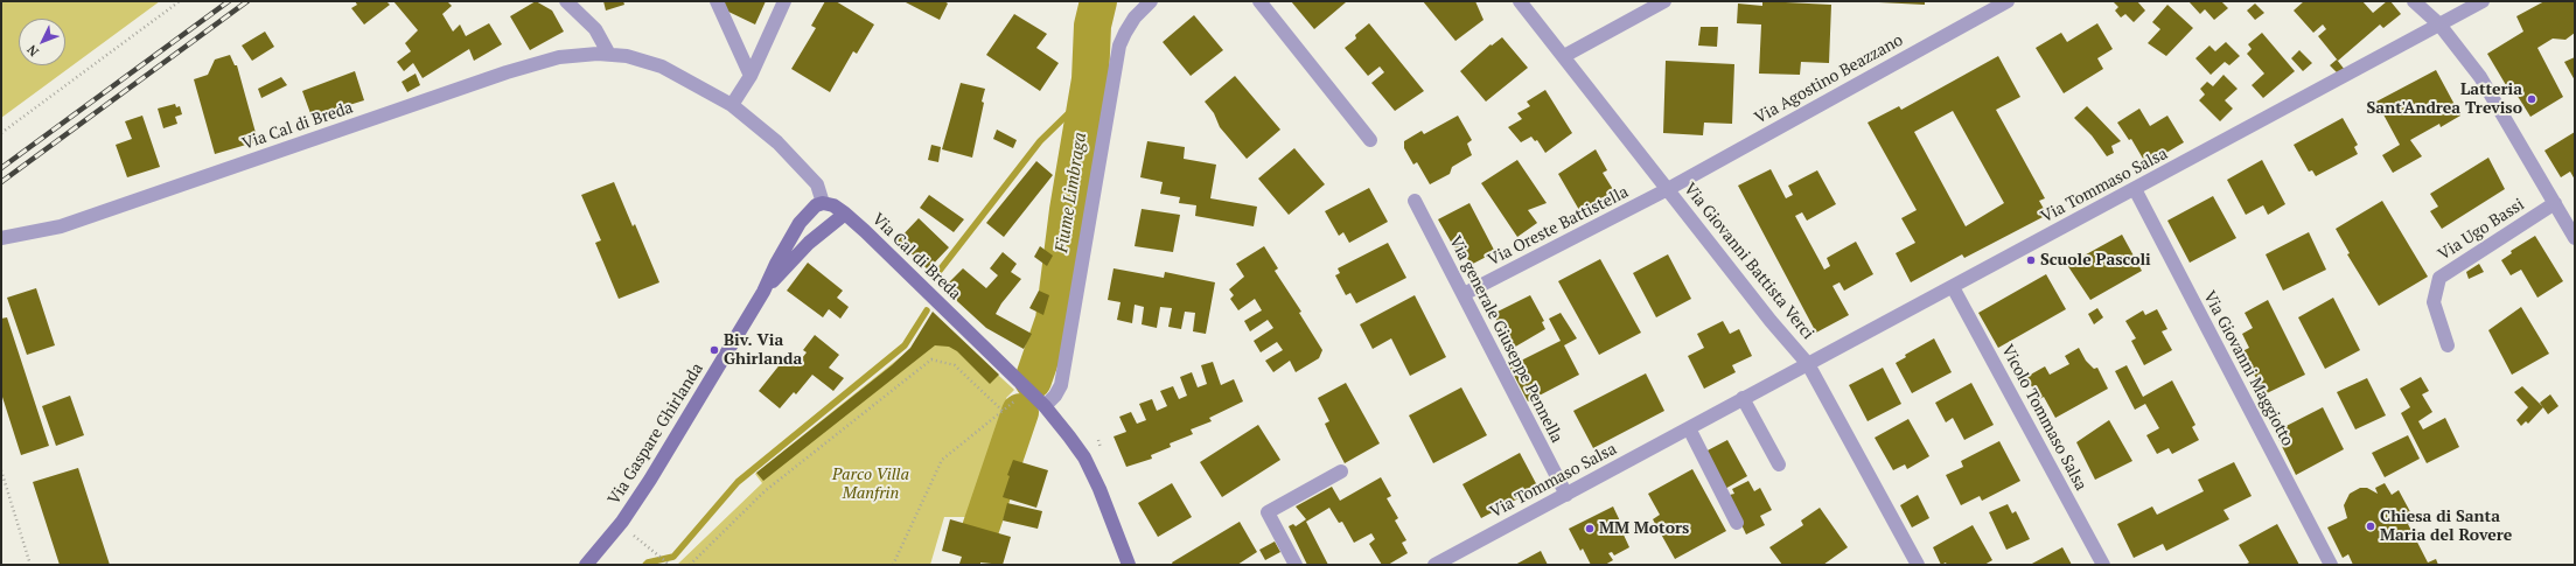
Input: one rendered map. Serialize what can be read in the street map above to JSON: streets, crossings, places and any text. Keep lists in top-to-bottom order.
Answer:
{
  "streets": {
    "street": [
      "Via Agostino Beazzano",
      "Via Cal di Breda",
      "Via Tommaso Salsa",
      "Via Oreste Battistella",
      "Via Ugo Bassi",
      "Via Giovanni Battista Verci",
      "Via generale Giuseppe Pennella",
      "Via Giovanni Maggiotto",
      "Vicolo Tommaso Salsa",
      "Via Gaspare Ghirlanda"
    ]
  },
  "crossings": [
    ["Via Agostino Beazzano", "Via Oreste Battistella"],
    ["Via Agostino Beazzano", "Via Giovanni Battista Verci"],
    ["Via Tommaso Salsa", "Via Giovanni Battista Verci"],
    ["Via Tommaso Salsa", "Via generale Giuseppe Pennella"],
    ["Via Tommaso Salsa", "Via Giovanni Maggiotto"],
    ["Via Tommaso Salsa", "Vicolo Tommaso Salsa"],
    ["Via Oreste Battistella", "Via Giovanni Battista Verci"],
    ["Via Oreste Battistella", "Via generale Giuseppe Pennella"]
  ],
  "water": ["Fiume Limbraga"],
  "parks": ["Parco Villa Manfrin"],
  "places": [
    "Latteria Sant'Andrea Treviso",
    "Scuole Pascoli",
    "Biv. Via Ghirlanda",
    "Chiesa di Santa Maria del Rovere",
    "MM Motors"
  ],
  "north": "bottom left"
}
